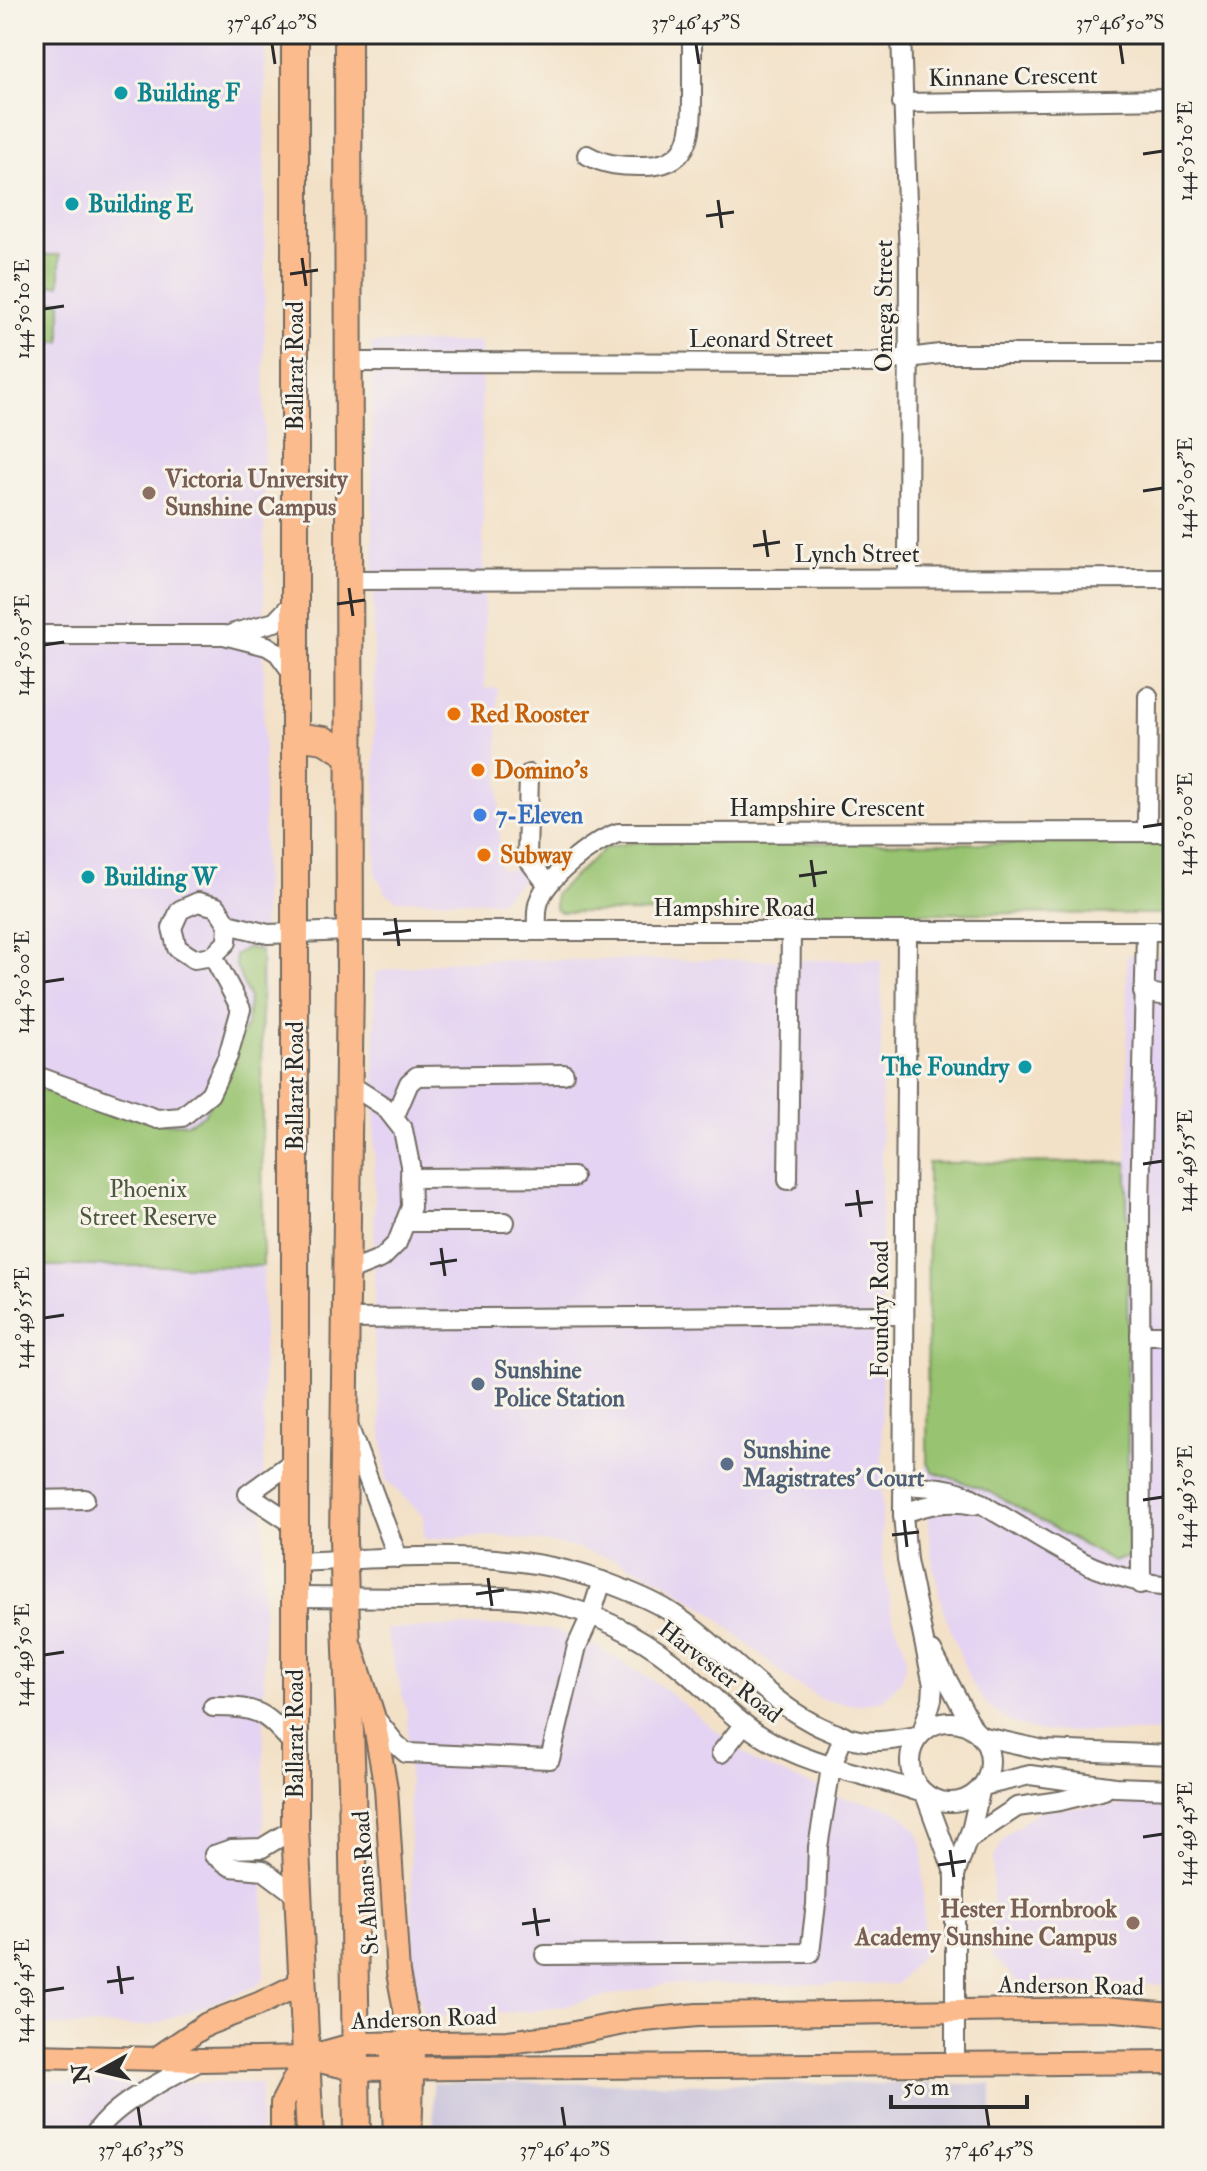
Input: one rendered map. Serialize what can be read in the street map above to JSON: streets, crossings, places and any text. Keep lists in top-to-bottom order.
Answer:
{
  "streets": {
    "highway": ["Ballarat Road"],
    "main road": ["St Albans Road", "Anderson Road"],
    "street": [
      "Kinnane Crescent",
      "Omega Street",
      "Leonard Street",
      "Lynch Street",
      "Hampshire Crescent",
      "Hampshire Road",
      "Foundry Road",
      "Harvester Road"
    ]
  },
  "crossings": [
    ["Kinnane Crescent", "Omega Street"],
    ["Omega Street", "Leonard Street"],
    ["Omega Street", "Lynch Street"],
    ["Ballarat Road", "Hampshire Road"],
    ["Ballarat Road", "Harvester Road"],
    ["Ballarat Road", "Anderson Road"],
    ["Hampshire Road", "Foundry Road"],
    ["Foundry Road", "Harvester Road"],
    ["St Albans Road", "Anderson Road"]
  ],
  "parks": ["Phoenix Street Reserve"],
  "places": [
    "Building F",
    "Building E",
    "Victoria University Sunshine Campus",
    "Red Rooster",
    "Domino's",
    "7-Eleven",
    "Subway",
    "Building W",
    "The Foundry",
    "Sunshine Police Station",
    "Sunshine Magistrates' Court",
    "Hester Hornbrook Academy Sunshine Campus"
  ],
  "scale_bar": "50 m",
  "north": "left",
  "coordinates": [
    "37°46'40\"S",
    "37°46'45\"S",
    "37°46'50\"S",
    "144°50'10\"E",
    "144°50'05\"E",
    "144°50'00\"E",
    "144°49'55\"E",
    "144°49'50\"E",
    "144°49'45\"E",
    "37°46'35\"S"
  ]
}
